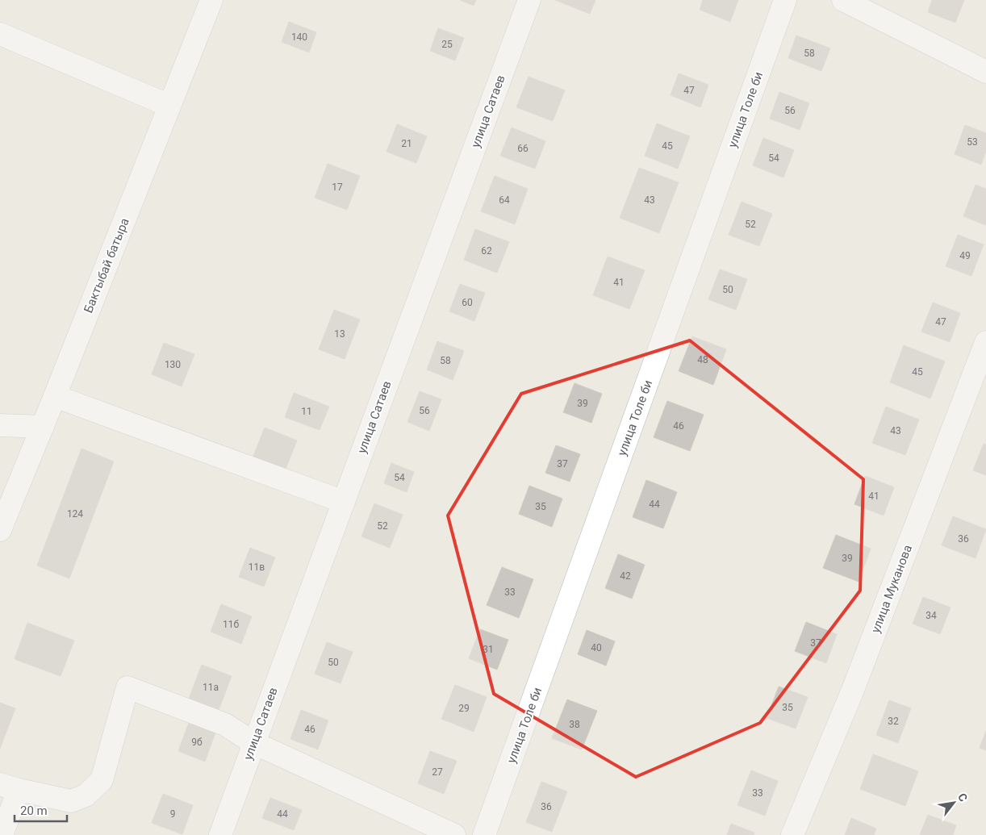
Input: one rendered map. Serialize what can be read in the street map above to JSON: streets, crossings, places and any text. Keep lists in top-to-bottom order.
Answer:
{
  "streets": {
    "street": [
      "улица Толе би",
      "улица Сатаев",
      "Бактыбай батыра",
      "улица Муканова"
    ]
  },
  "house_numbers": [
    "140",
    "25",
    "58",
    "47",
    "56",
    "53",
    "21",
    "45",
    "66",
    "54",
    "17",
    "64",
    "43",
    "52",
    "62",
    "49",
    "41",
    "50",
    "60",
    "47",
    "13",
    "48",
    "58",
    "130",
    "45",
    "39",
    "56",
    "11",
    "46",
    "43",
    "37",
    "54",
    "41",
    "44",
    "35",
    "124",
    "52",
    "36",
    "39",
    "11в",
    "42",
    "33",
    "34",
    "11б",
    "37",
    "40",
    "31",
    "50",
    "11а",
    "35",
    "29",
    "32",
    "38",
    "46",
    "9б",
    "27",
    "33",
    "36",
    "9",
    "44"
  ],
  "scale_bar": "20 m",
  "north": "top right"
}
